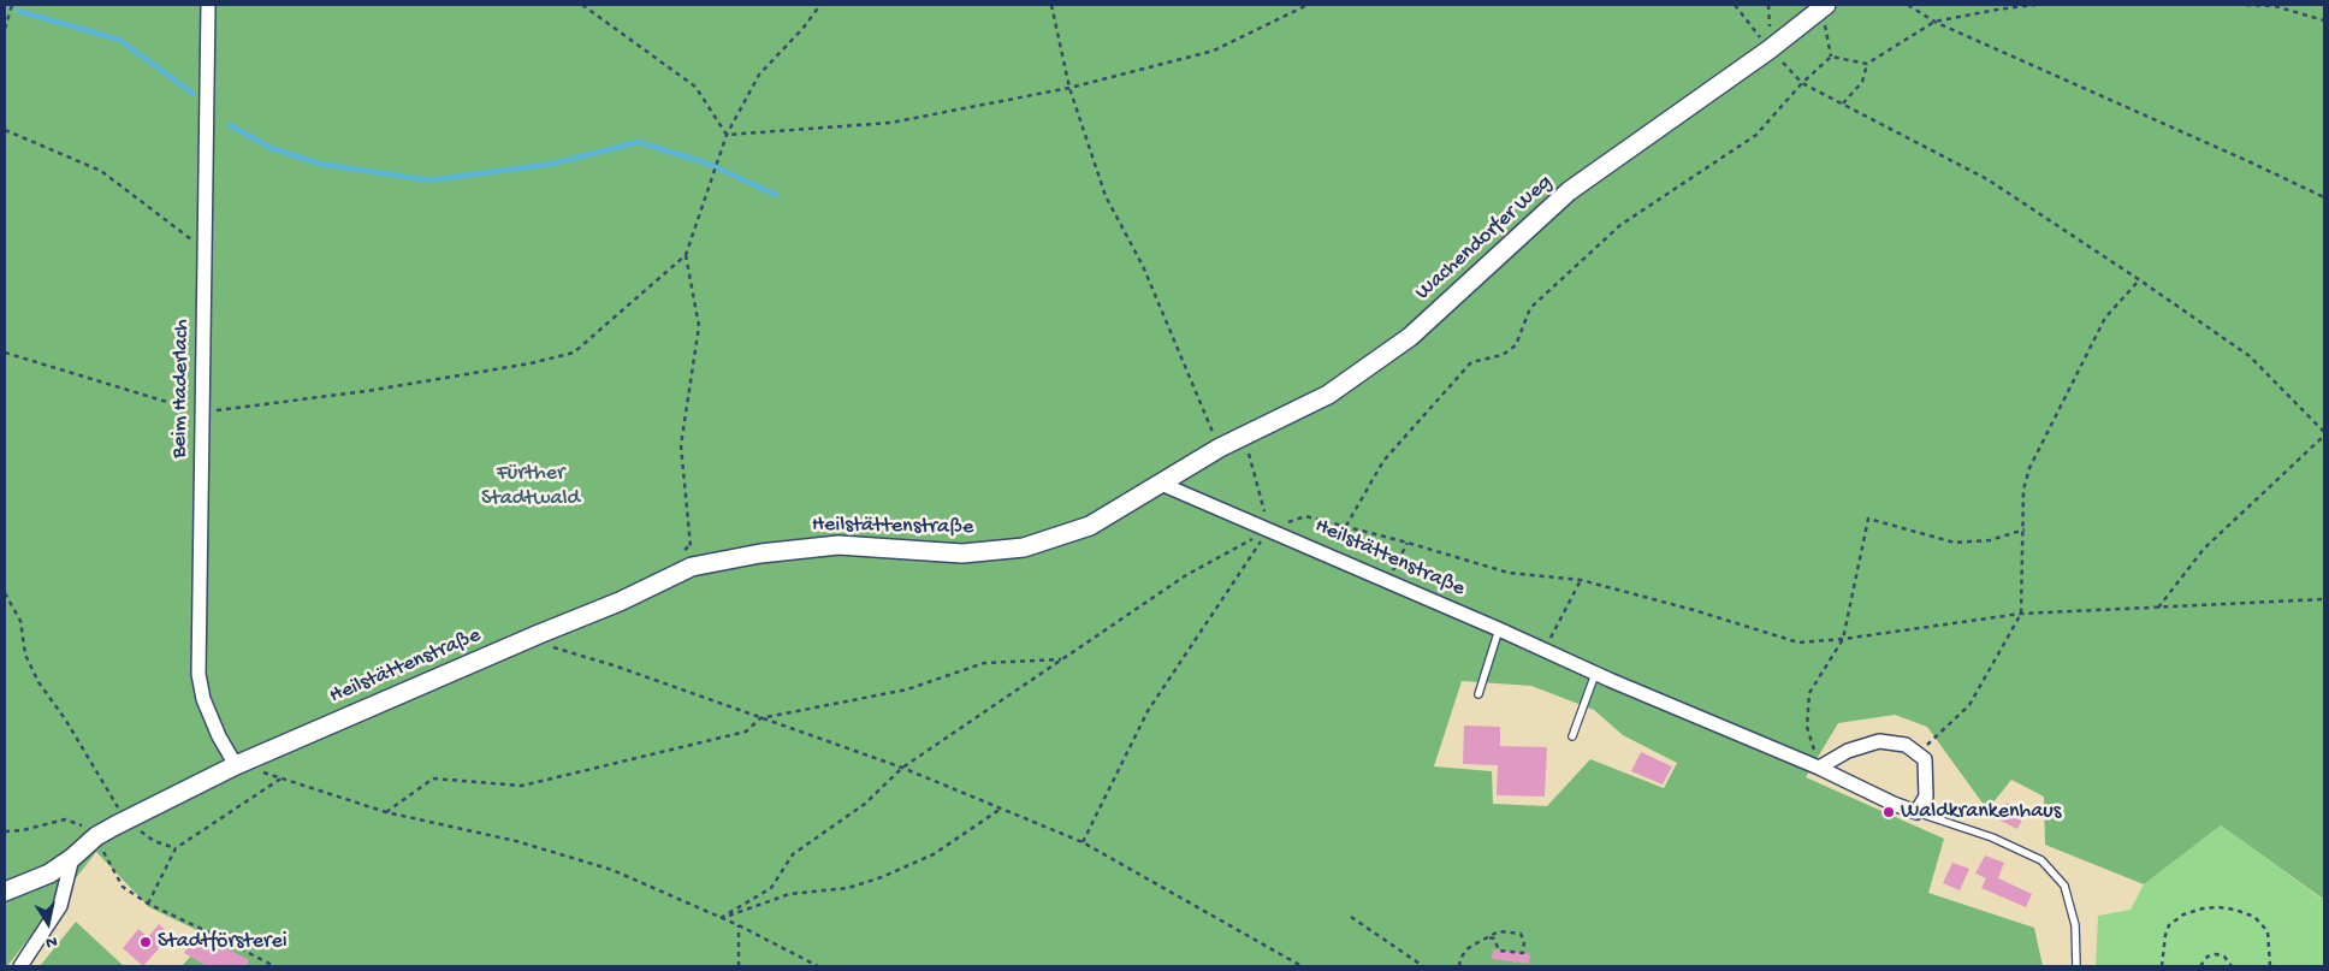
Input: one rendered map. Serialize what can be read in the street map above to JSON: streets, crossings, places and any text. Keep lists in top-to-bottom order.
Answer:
{
  "streets": {
    "street": ["Wachendorfer Weg", "Beim Haderlach", "Heilstättenstraße"]
  },
  "crossings": [
    ["Wachendorfer Weg", "Heilstättenstraße"],
    ["Beim Haderlach", "Heilstättenstraße"]
  ],
  "parks": ["Fürther Stadtwald"],
  "places": ["Waldkrankenhaus", "Stadtförsterei"],
  "north": "bottom"
}
